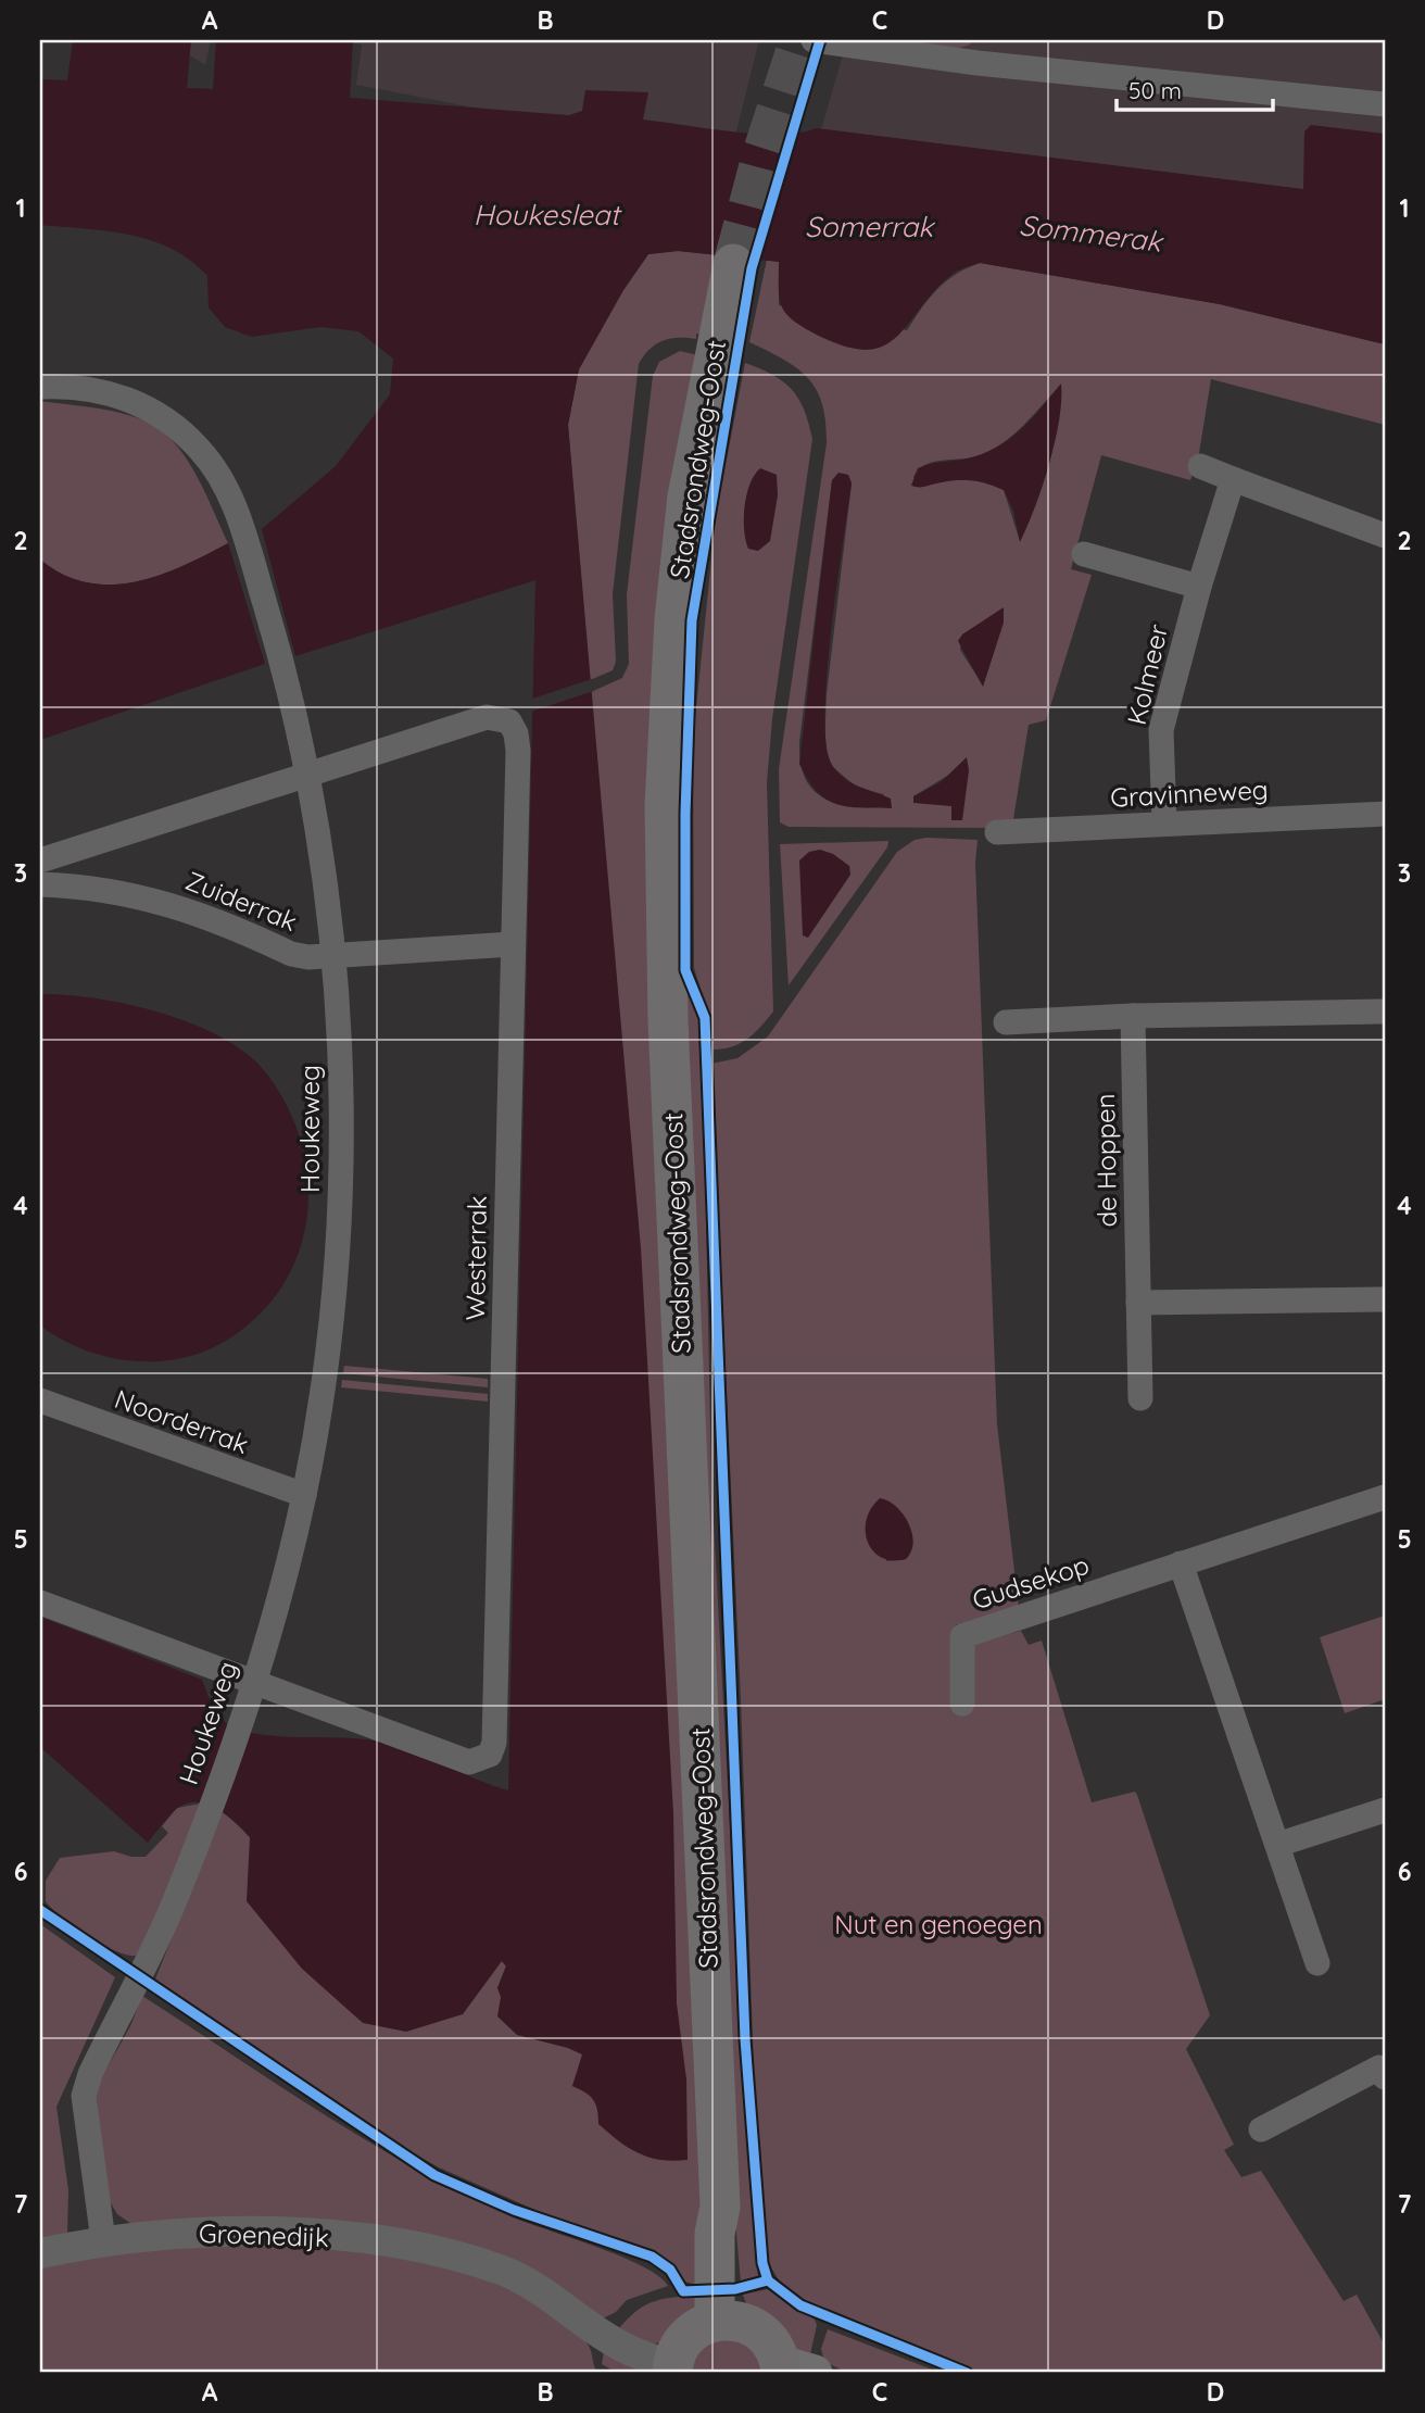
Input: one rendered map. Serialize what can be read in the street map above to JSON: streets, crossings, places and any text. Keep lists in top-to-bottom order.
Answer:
{
  "streets": {
    "main road": ["Stadsrondweg-Oost"],
    "street": [
      "Kolmeer",
      "Gravinneweg",
      "Zuiderrak",
      "Houkeweg",
      "de Hoppen",
      "Westerrak",
      "Noorderrak",
      "Gudsekop",
      "Groenedijk"
    ]
  },
  "crossings": [
    ["Kolmeer", "Gravinneweg"],
    ["Zuiderrak", "Houkeweg"],
    ["Zuiderrak", "Westerrak"],
    ["Houkeweg", "Westerrak"],
    ["Houkeweg", "Noorderrak"],
    ["Houkeweg", "Groenedijk"]
  ],
  "water": ["Houkesleat", "Somerrak", "Sommerak"],
  "parks": ["Nut en genoegen"],
  "scale_bar": "50 m",
  "grid": {
    "columns": [
      "A",
      "B",
      "C",
      "D"
    ],
    "rows": [
      "1",
      "2",
      "3",
      "4",
      "5",
      "6",
      "7"
    ]
  }
}
